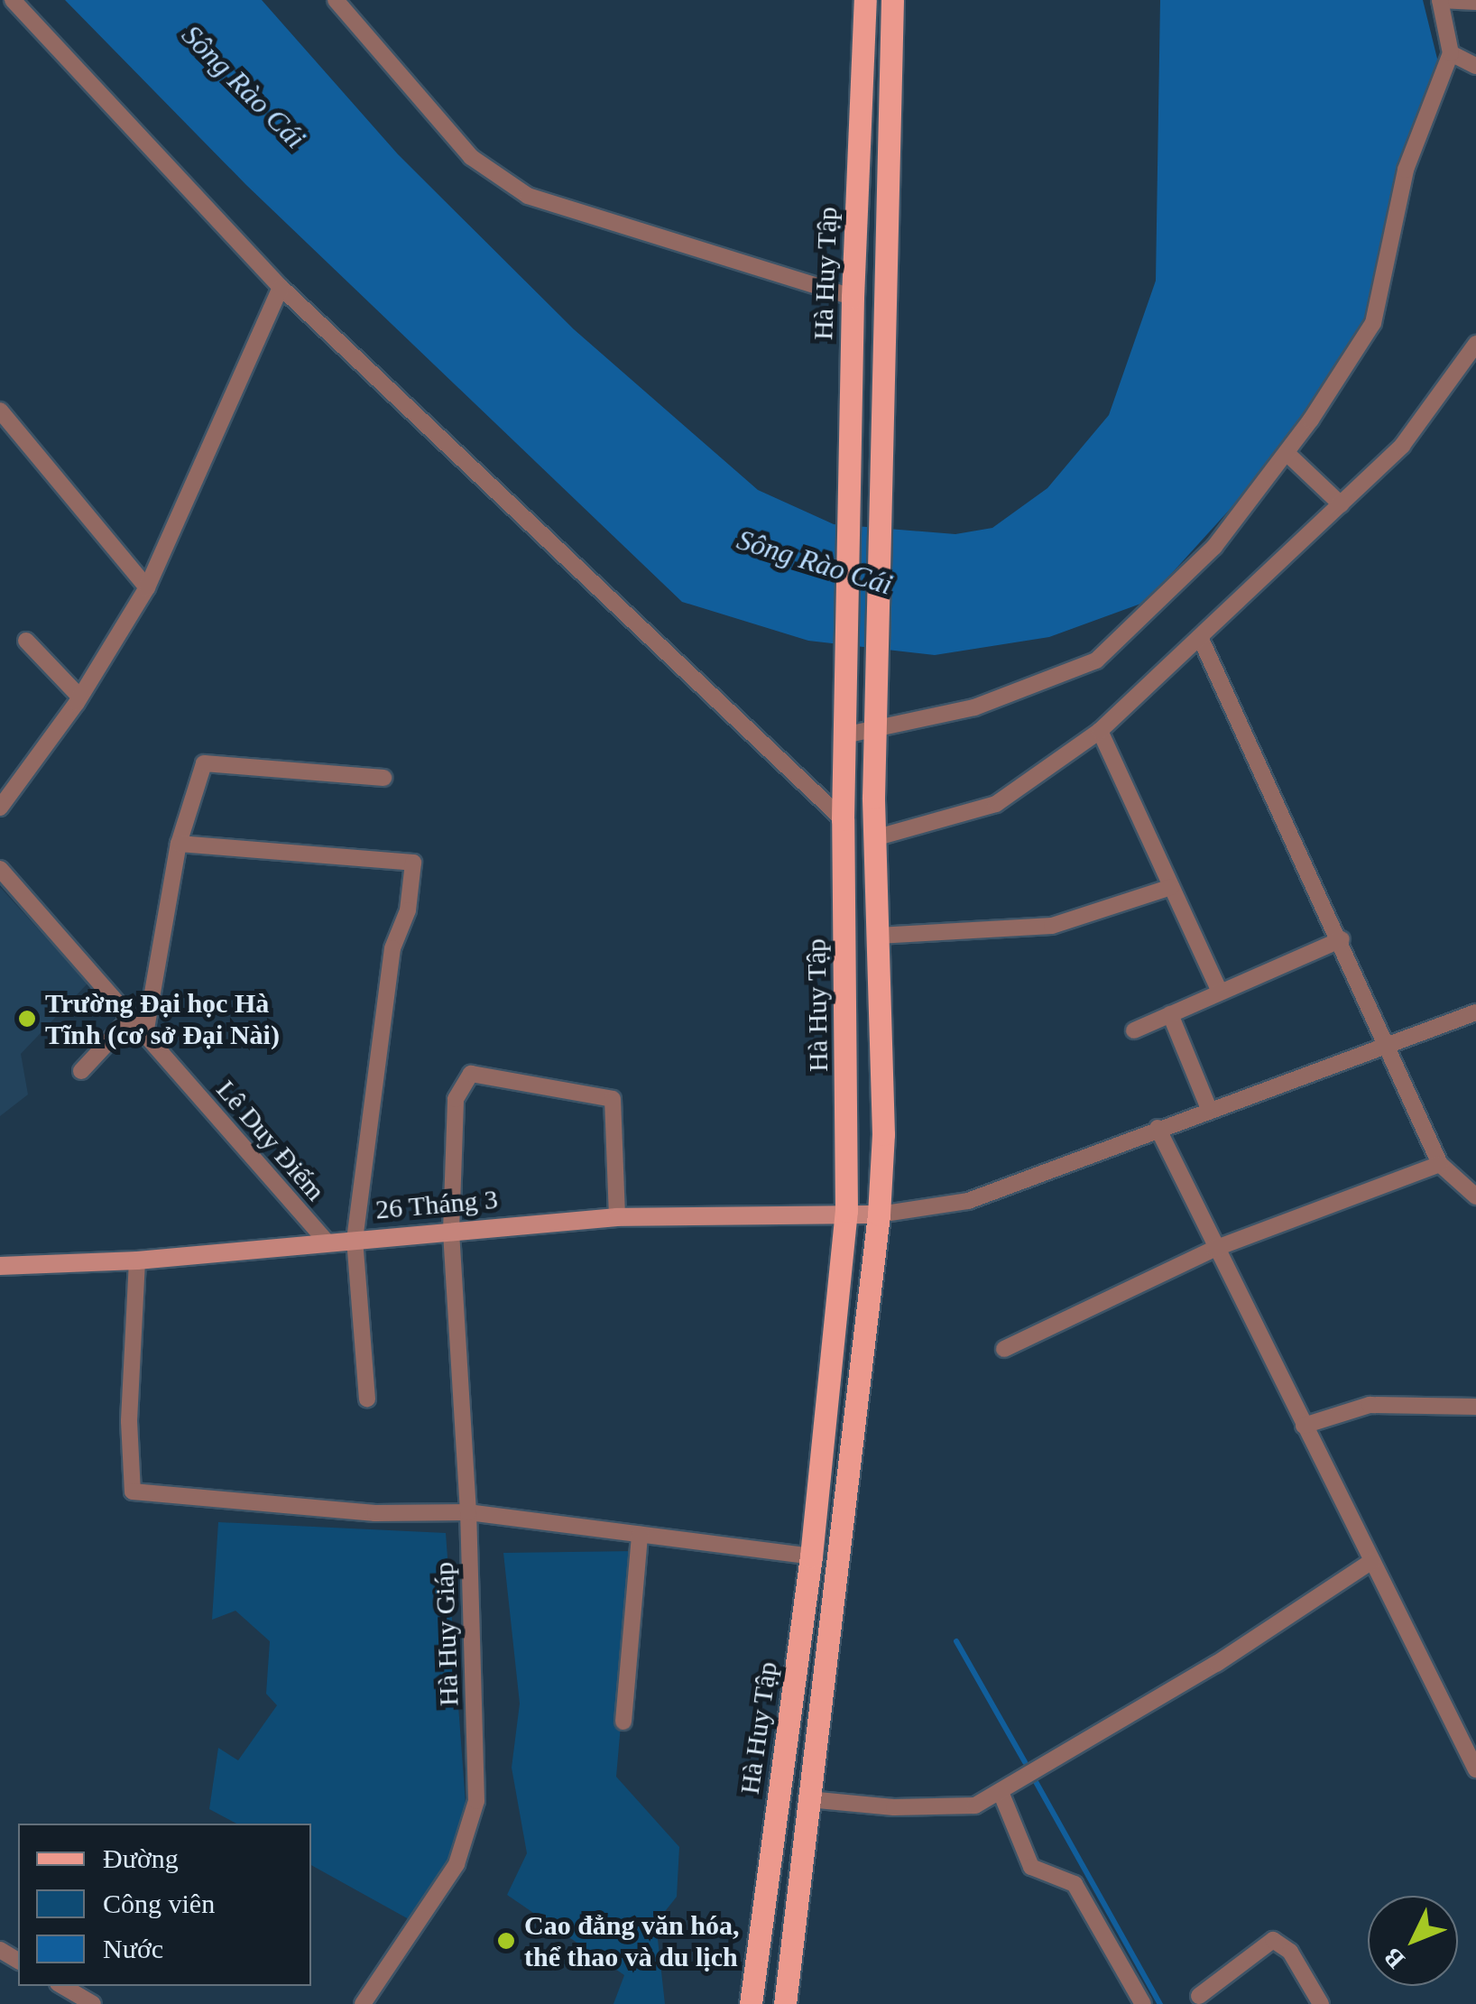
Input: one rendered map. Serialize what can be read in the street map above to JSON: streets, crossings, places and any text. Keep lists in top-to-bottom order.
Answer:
{
  "streets": {
    "main road": ["Hà Huy Tập"],
    "street": ["Lê Duy Điếm", "26 Tháng 3", "Hà Huy Giáp"]
  },
  "crossings": [
    ["Hà Huy Tập", "26 Tháng 3"],
    ["Lê Duy Điếm", "26 Tháng 3"],
    ["26 Tháng 3", "Hà Huy Giáp"]
  ],
  "water": ["Sông Rào Cái"],
  "places": ["Trường Đại học Hà Tĩnh (cơ sở Đại Nài)", "Cao đẳng văn hóa, thể thao và du lịch"],
  "legend": ["Đường", "Công viên", "Nước"],
  "north": "bottom left"
}
